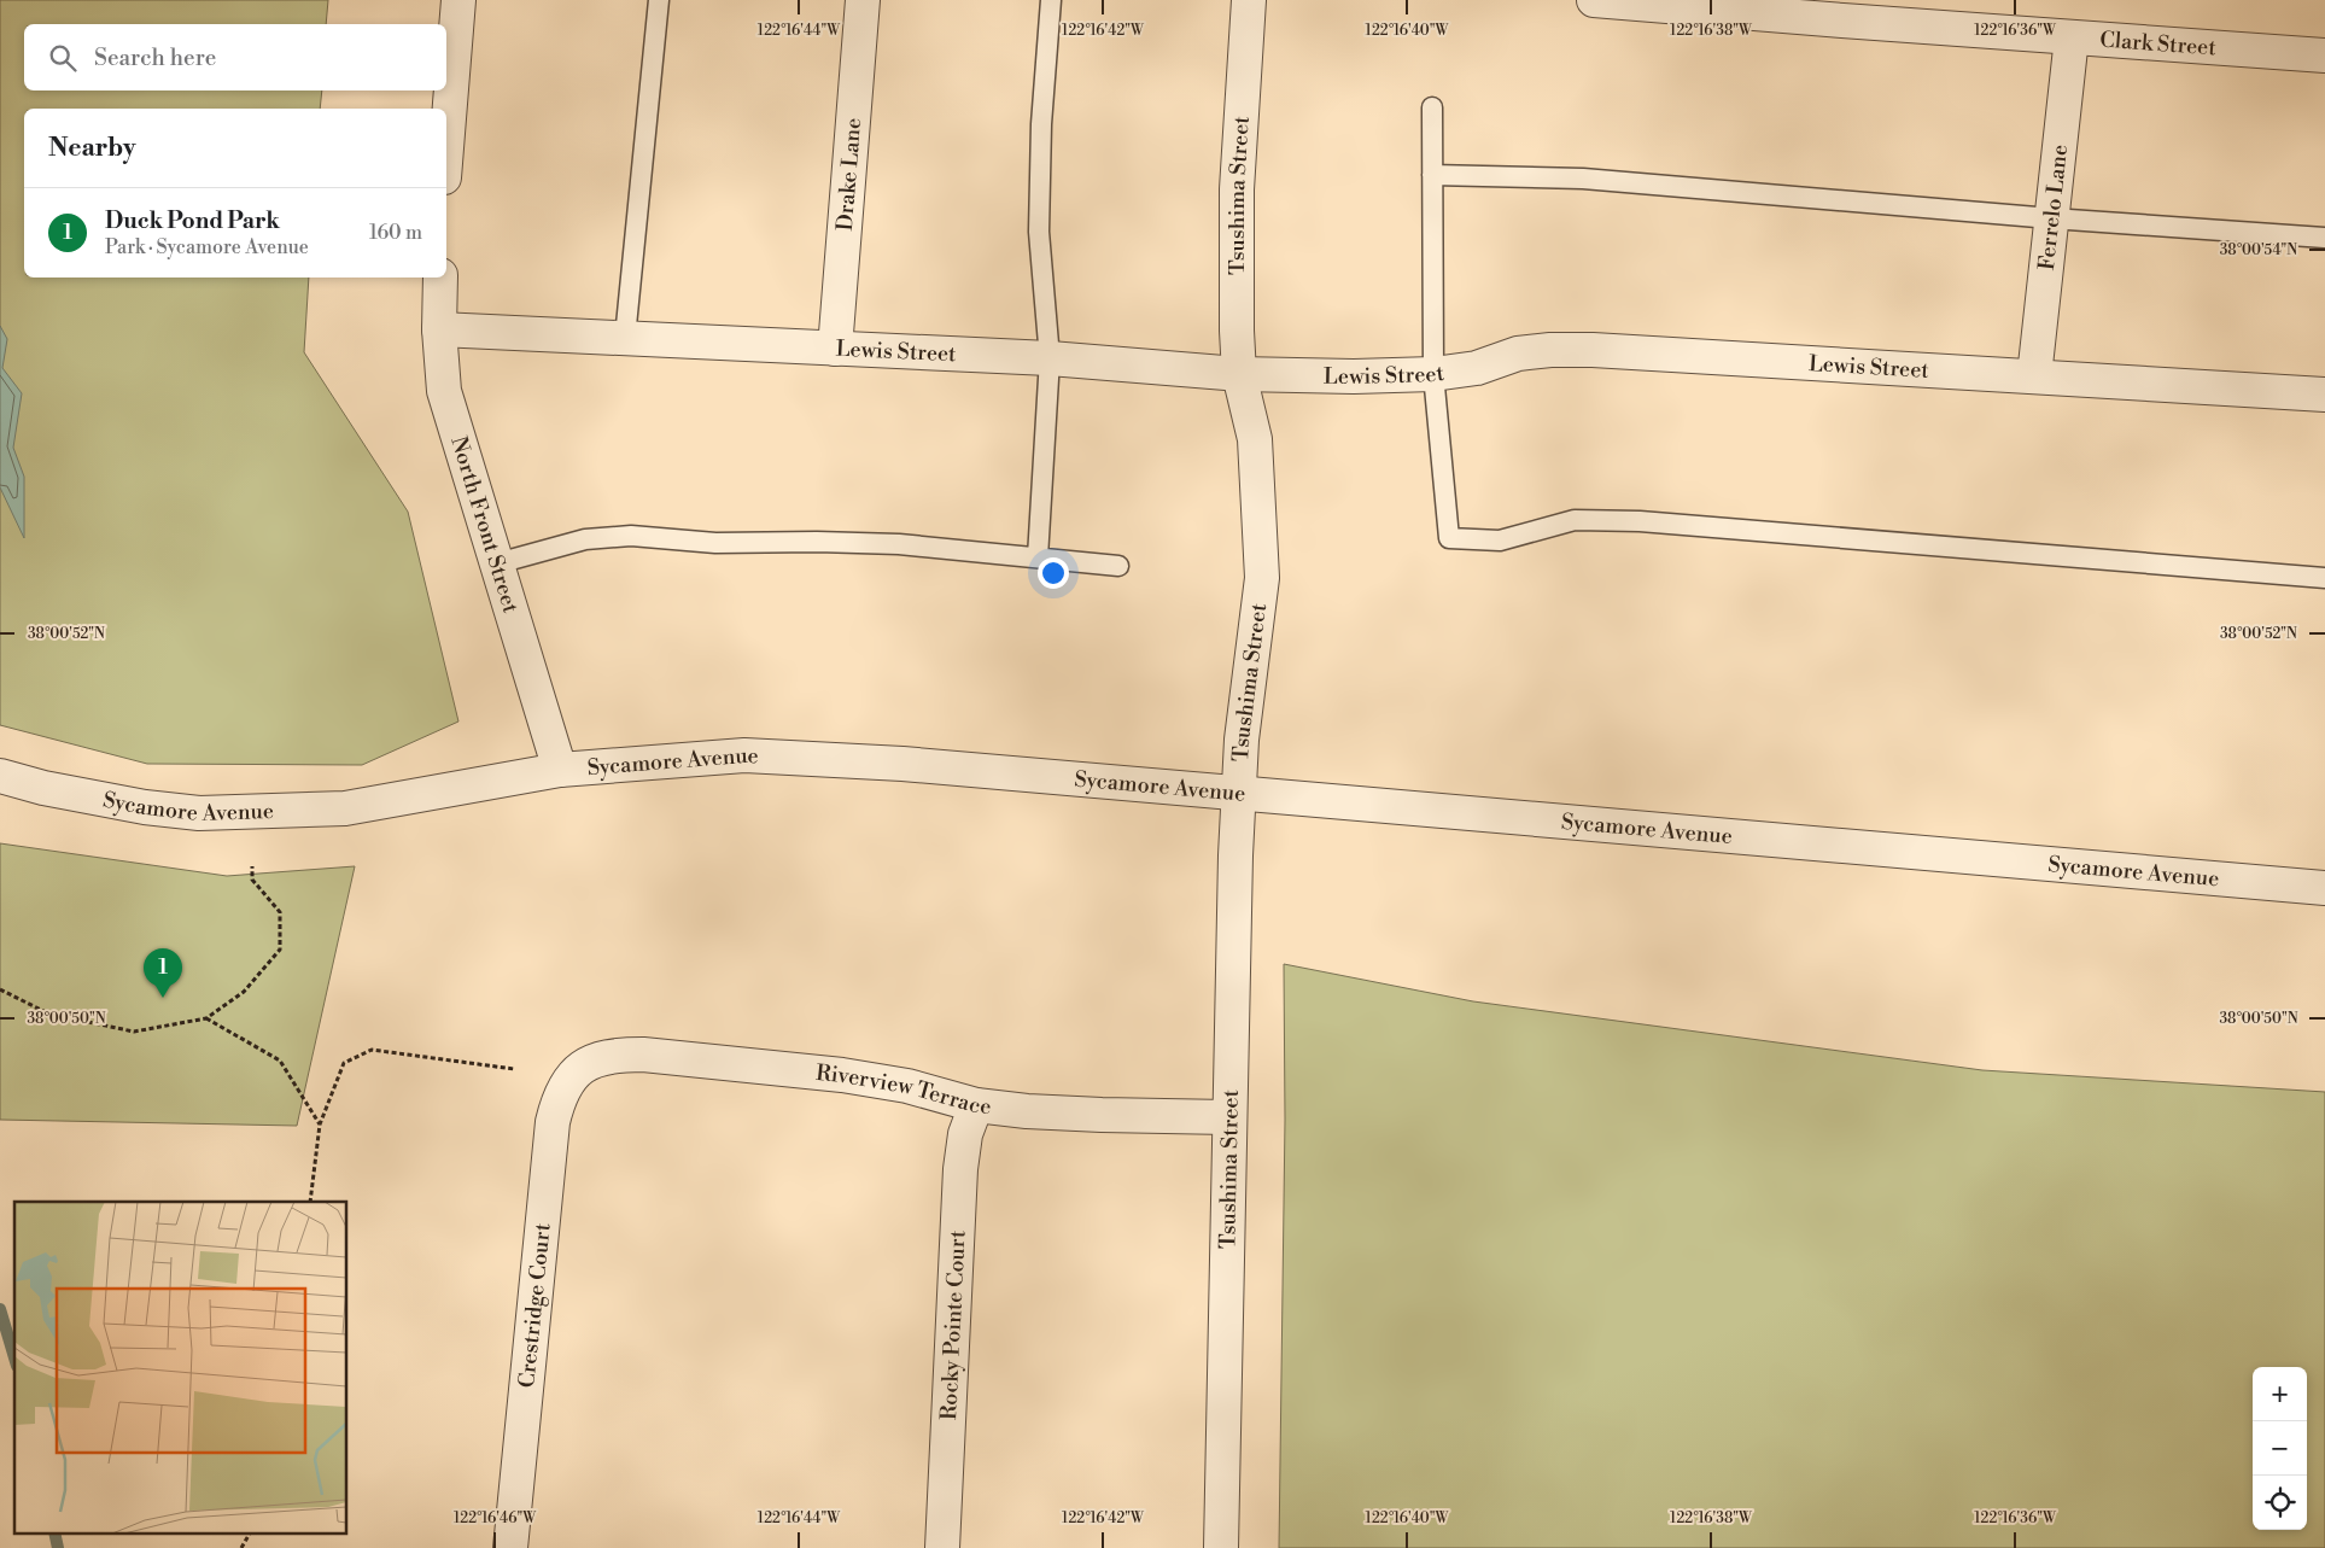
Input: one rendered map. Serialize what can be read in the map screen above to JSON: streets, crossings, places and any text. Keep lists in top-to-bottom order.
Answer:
{
  "streets": {
    "street": [
      "Clark Street",
      "Drake Lane",
      "Tsushima Street",
      "Ferrelo Lane",
      "Lewis Street",
      "North Front Street",
      "Sycamore Avenue",
      "Riverview Terrace",
      "Crestridge Court",
      "Rocky Pointe Court"
    ]
  },
  "crossings": [
    ["Clark Street", "Ferrelo Lane"],
    ["Drake Lane", "Lewis Street"],
    ["Tsushima Street", "Lewis Street"],
    ["Tsushima Street", "Sycamore Avenue"],
    ["Tsushima Street", "Riverview Terrace"],
    ["Ferrelo Lane", "Lewis Street"],
    ["Lewis Street", "North Front Street"],
    ["North Front Street", "Sycamore Avenue"],
    ["Riverview Terrace", "Crestridge Court"],
    ["Riverview Terrace", "Rocky Pointe Court"]
  ],
  "page": {
    "search": "Search here",
    "heading": "Nearby",
    "list": [
      {
        "mark": "1",
        "name": "Duck Pond Park",
        "note": "Park · Sycamore Avenue",
        "value": "160 m"
      }
    ],
    "pins": "1",
    "map_buttons": ["+", "−"]
  },
  "coordinates": [
    "122°16'44\"W",
    "122°16'42\"W",
    "122°16'40\"W",
    "122°16'38\"W",
    "122°16'36\"W",
    "38°00'54\"N",
    "38°00'52\"N",
    "38°00'50\"N",
    "122°16'46\"W"
  ]
}
